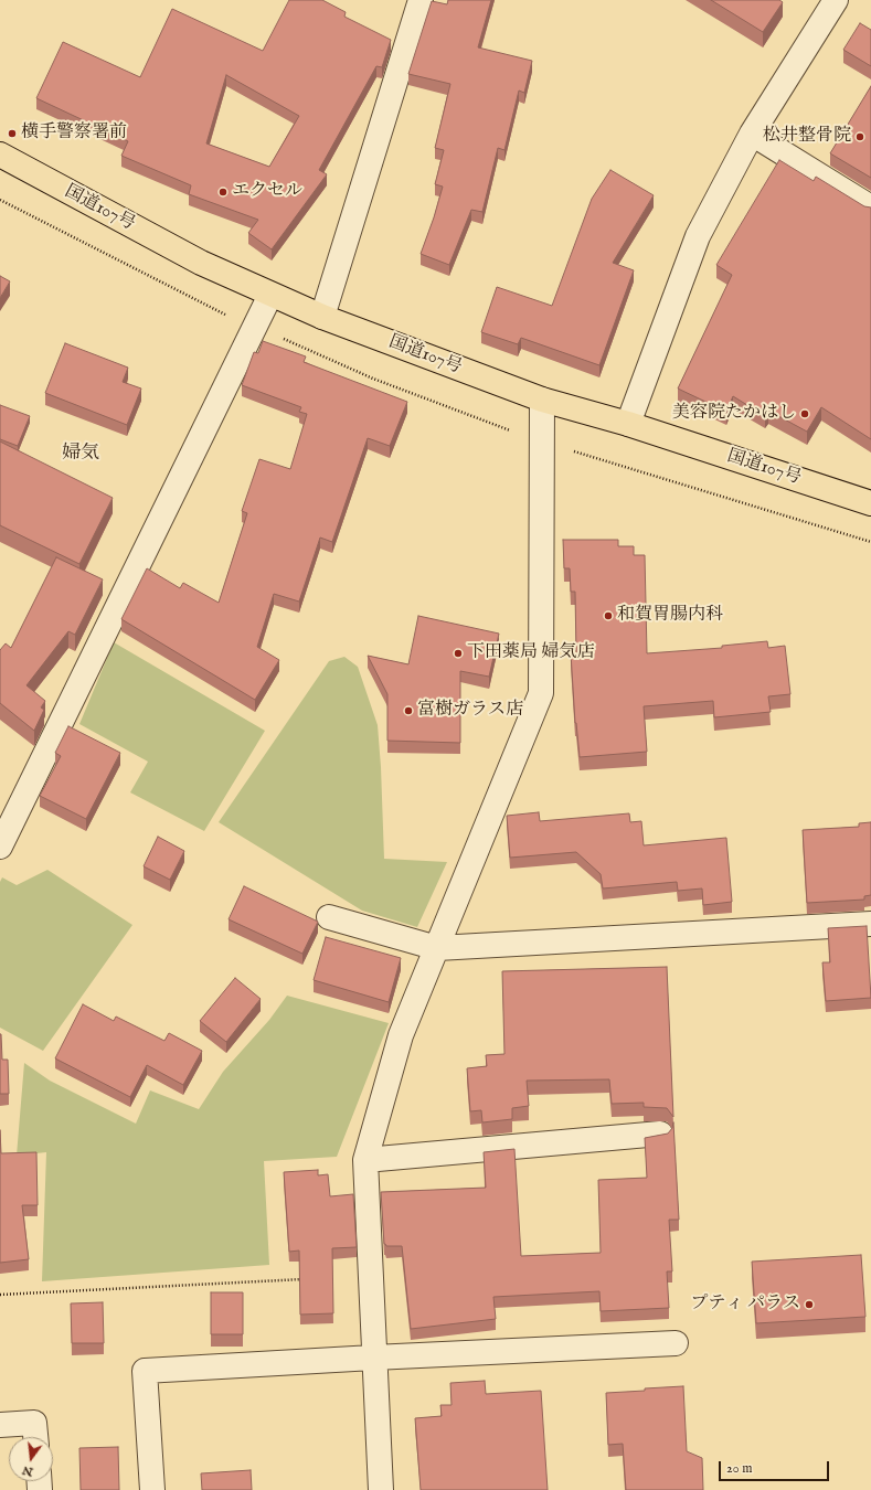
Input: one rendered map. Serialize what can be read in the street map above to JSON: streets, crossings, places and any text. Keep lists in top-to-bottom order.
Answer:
{
  "streets": {
    "highway": ["国道107号"]
  },
  "districts": ["婦気"],
  "places": [
    "横手警察署前",
    "松井整骨院",
    "エクセル",
    "美容院たかはし",
    "和賀胃腸内科",
    "下田薬局 婦気店",
    "富樹ガラス店",
    "プティ パラス"
  ],
  "scale_bar": "20 m",
  "north": "bottom"
}
